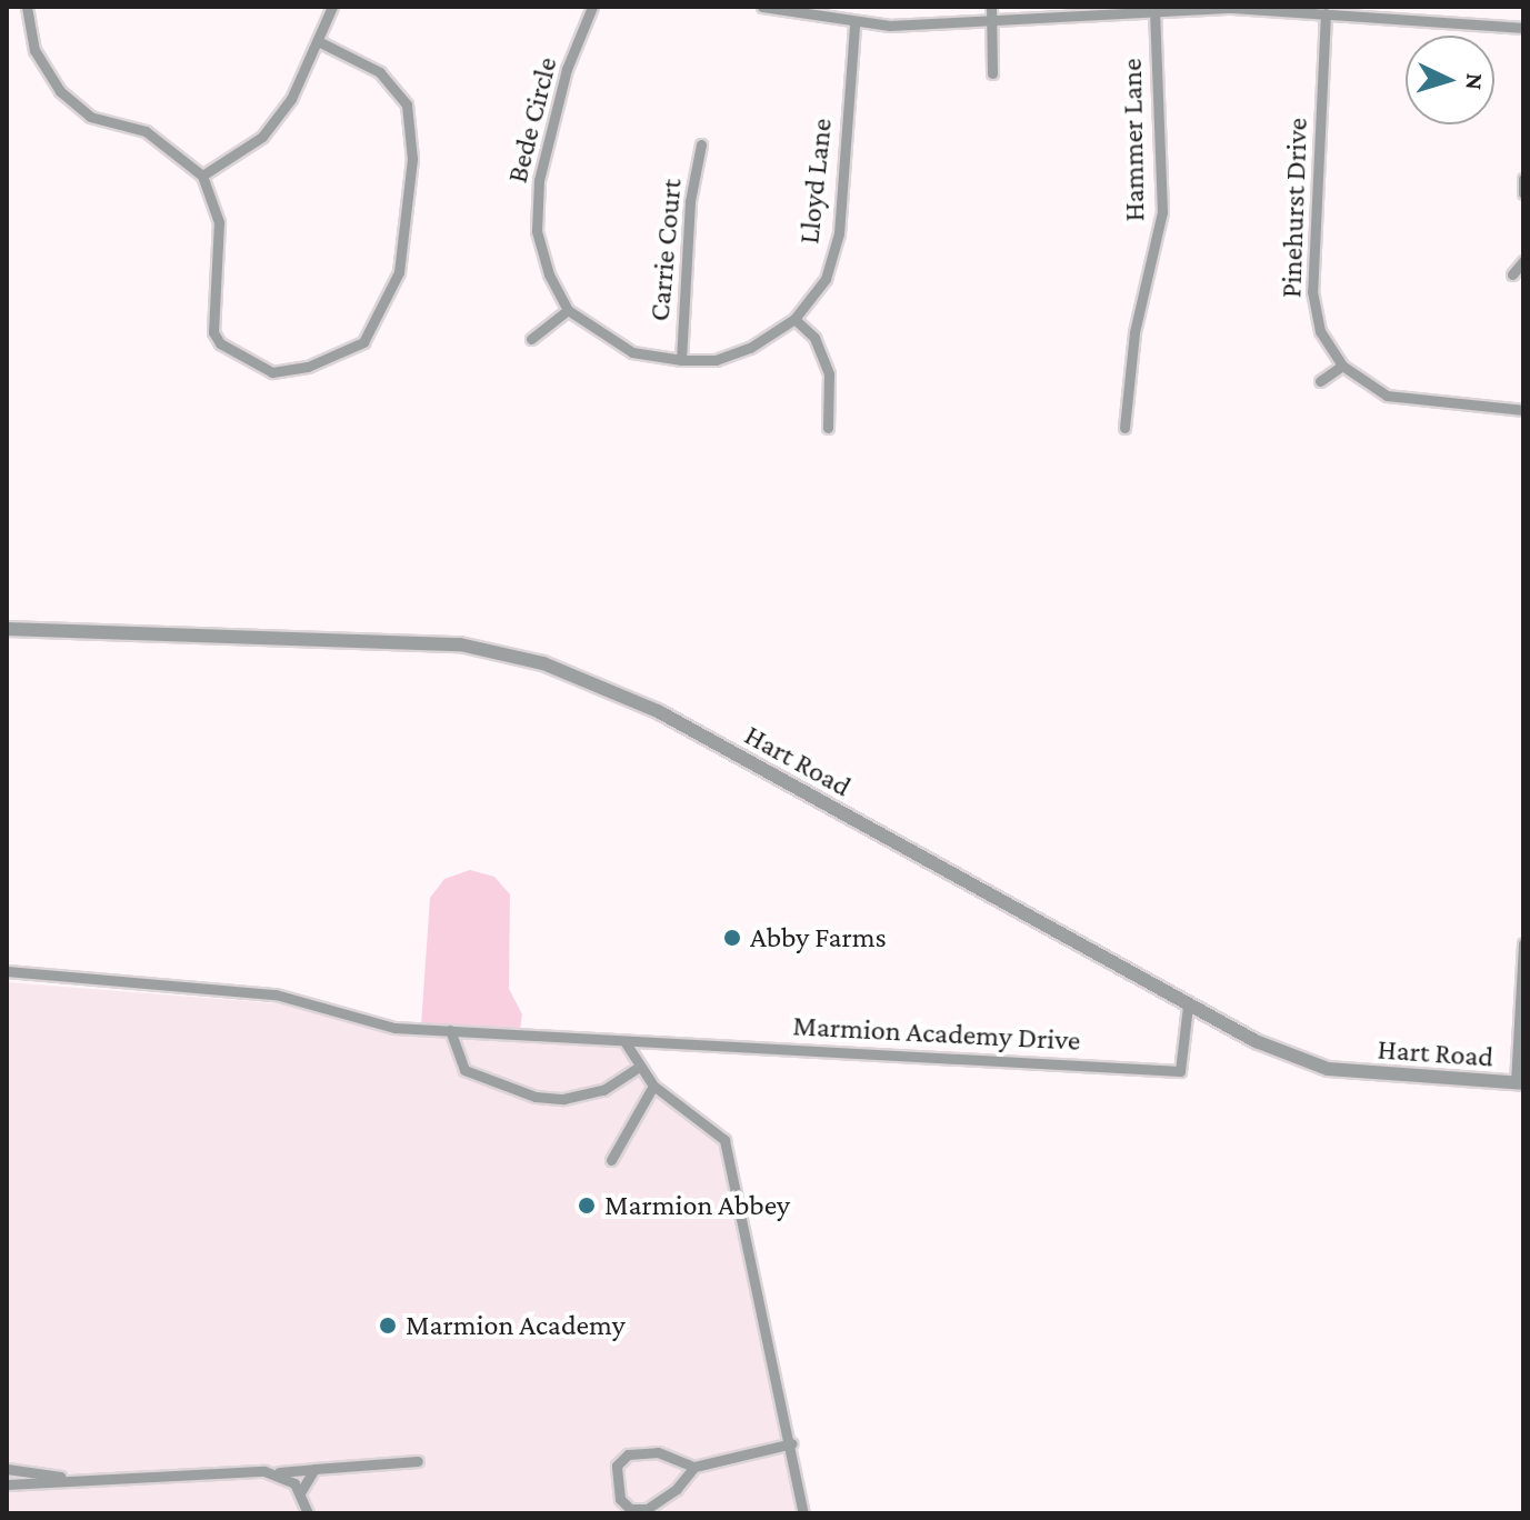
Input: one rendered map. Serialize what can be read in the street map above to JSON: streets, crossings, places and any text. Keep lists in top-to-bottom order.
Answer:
{
  "streets": {
    "street": [
      "Bede Circle",
      "Hammer Lane",
      "Lloyd Lane",
      "Pinehurst Drive",
      "Carrie Court",
      "Hart Road",
      "Marmion Academy Drive"
    ]
  },
  "crossings": [
    ["Bede Circle", "Lloyd Lane"],
    ["Bede Circle", "Carrie Court"],
    ["Hart Road", "Marmion Academy Drive"]
  ],
  "places": ["Abby Farms", "Marmion Abbey", "Marmion Academy"],
  "north": "right"
}
